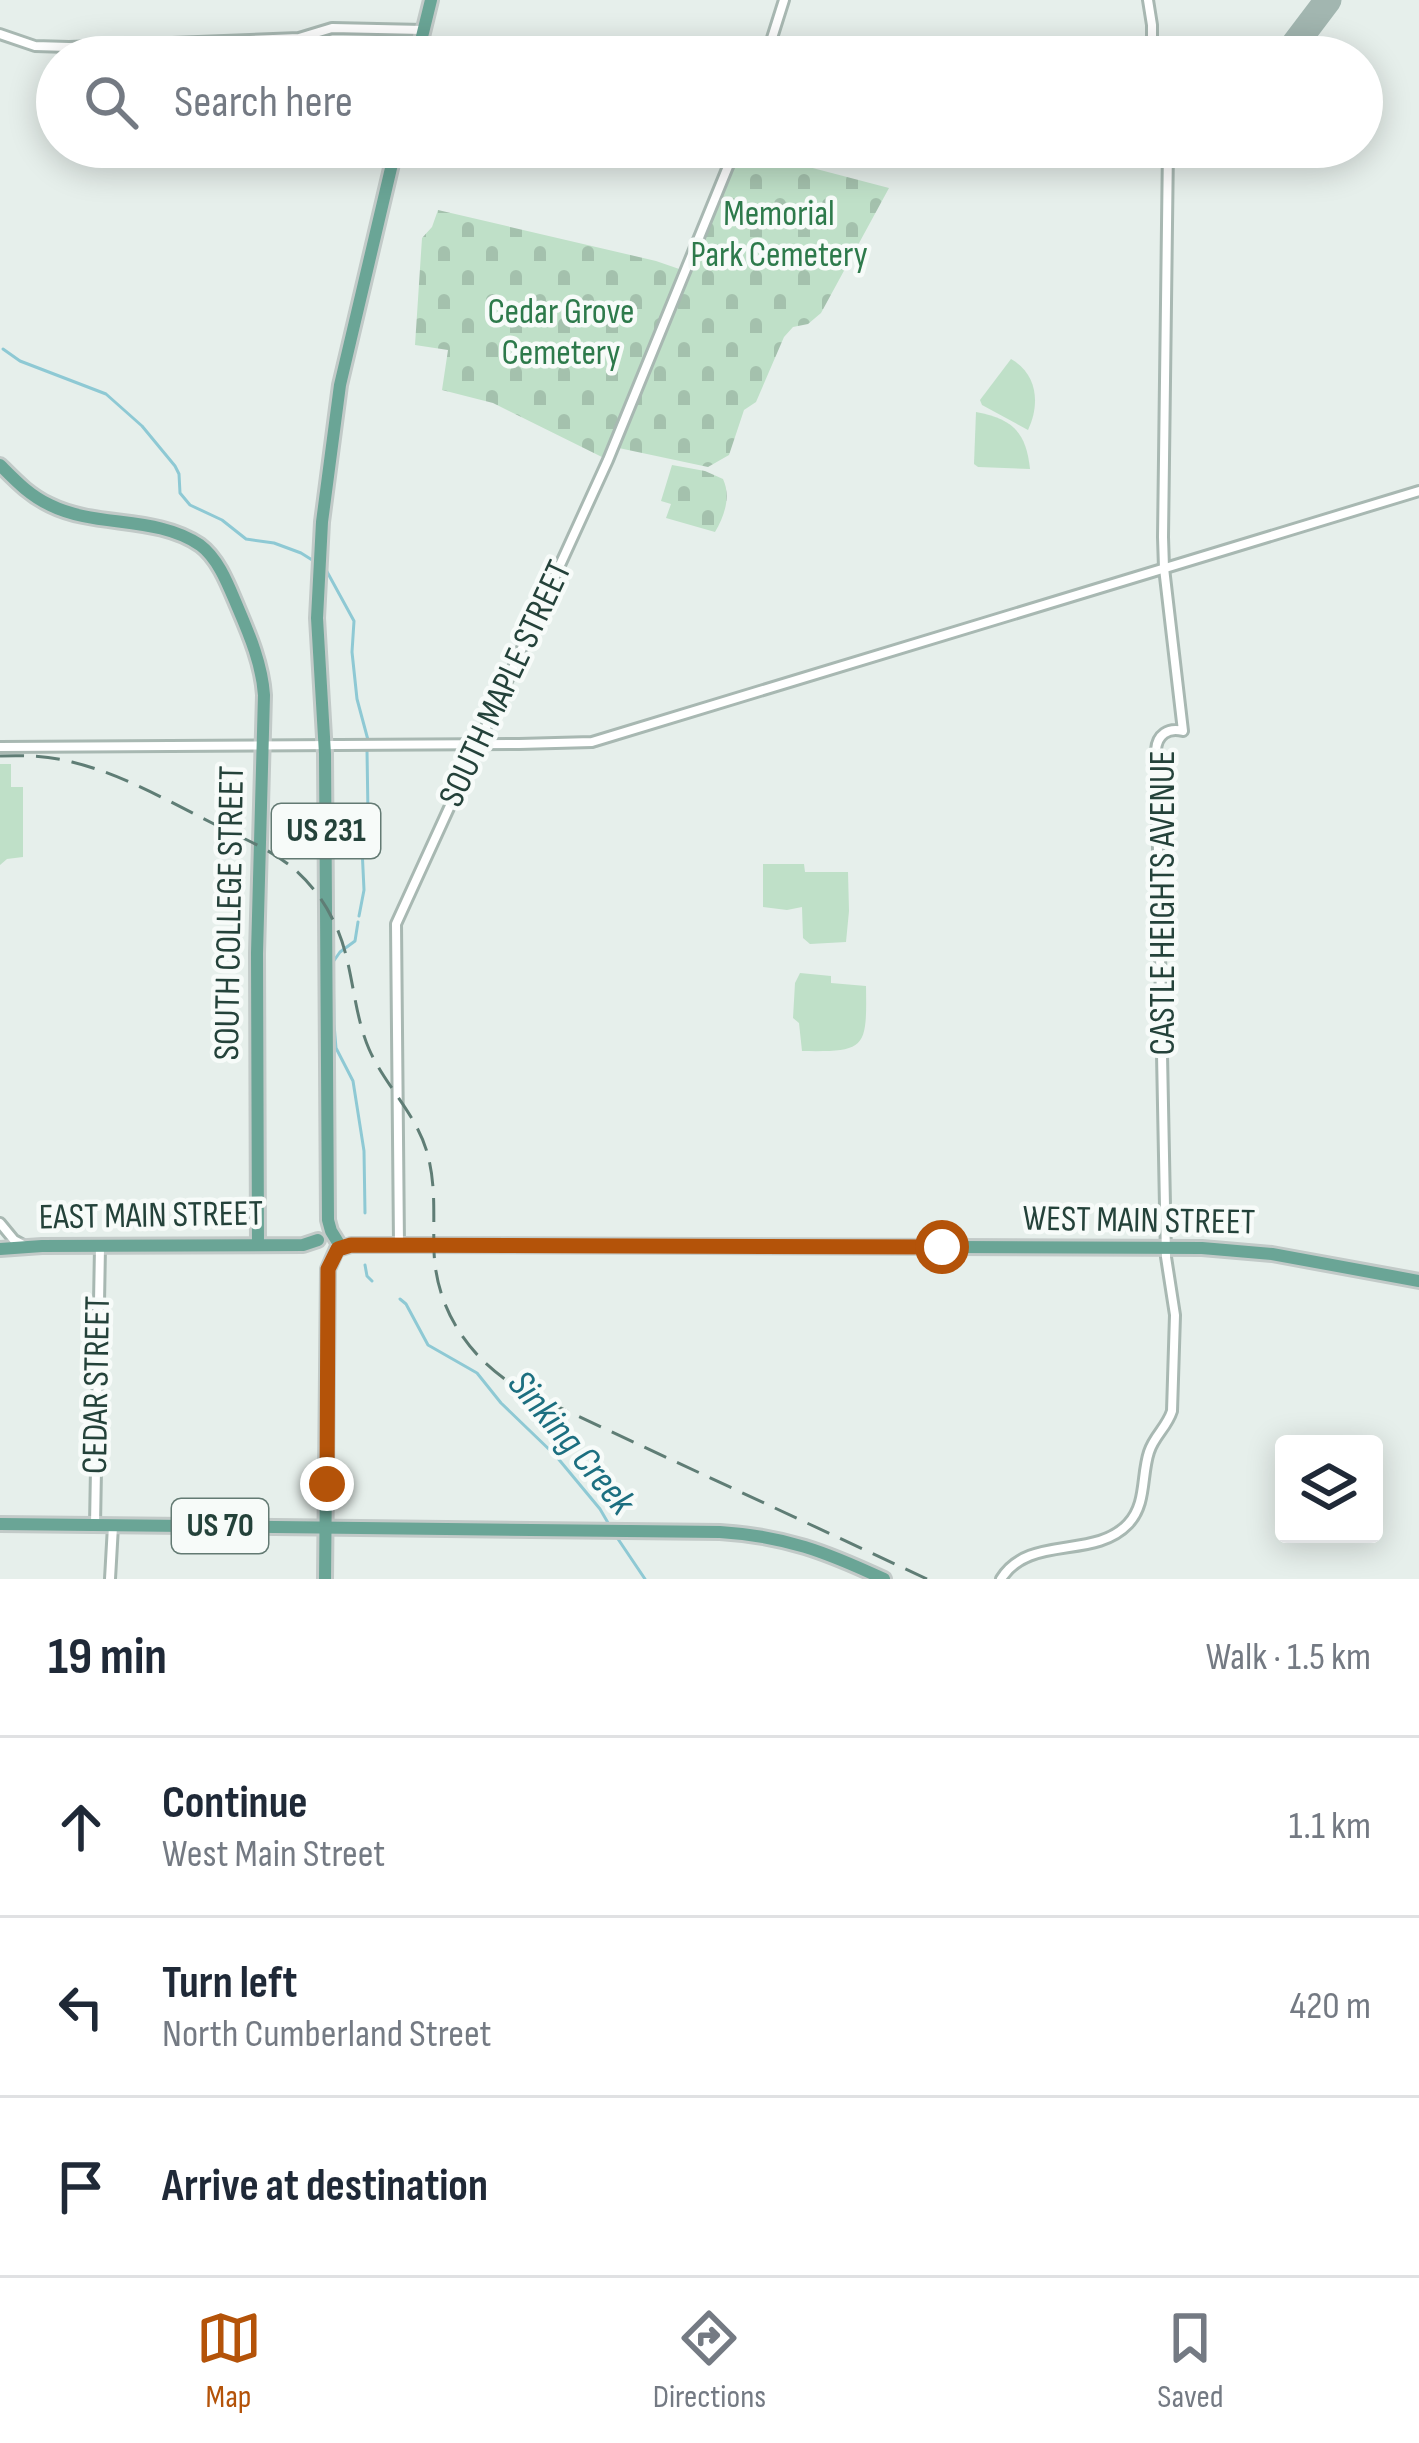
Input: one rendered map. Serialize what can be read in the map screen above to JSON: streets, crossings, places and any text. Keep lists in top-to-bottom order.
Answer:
{
  "streets": {
    "main road": [
      "US 231",
      "SOUTH COLLEGE STREET",
      "EAST MAIN STREET",
      "WEST MAIN STREET",
      "US 70"
    ],
    "street": ["SOUTH MAPLE STREET", "CASTLE HEIGHTS AVENUE", "CEDAR STREET"]
  },
  "crossings": [
    ["SOUTH MAPLE STREET", "WEST MAIN STREET"],
    ["US 231", "EAST MAIN STREET"],
    ["US 231", "WEST MAIN STREET"],
    ["US 231", "US 70"],
    ["CASTLE HEIGHTS AVENUE", "WEST MAIN STREET"],
    ["SOUTH COLLEGE STREET", "EAST MAIN STREET"],
    ["EAST MAIN STREET", "WEST MAIN STREET"],
    ["EAST MAIN STREET", "CEDAR STREET"],
    ["CEDAR STREET", "US 70"]
  ],
  "water": ["Sinking Creek"],
  "parks": ["Memorial Park Cemetery", "Cedar Grove Cemetery"],
  "page": {
    "search": "Search here",
    "heading": ["19 min", "Walk · 1.5 km"],
    "list": [
      ["Continue", "West Main Street", "1.1 km"],
      ["Turn left", "North Cumberland Street", "420 m"],
      "Arrive at destination"
    ],
    "nav": ["Map", "Directions", "Saved"]
  }
}
